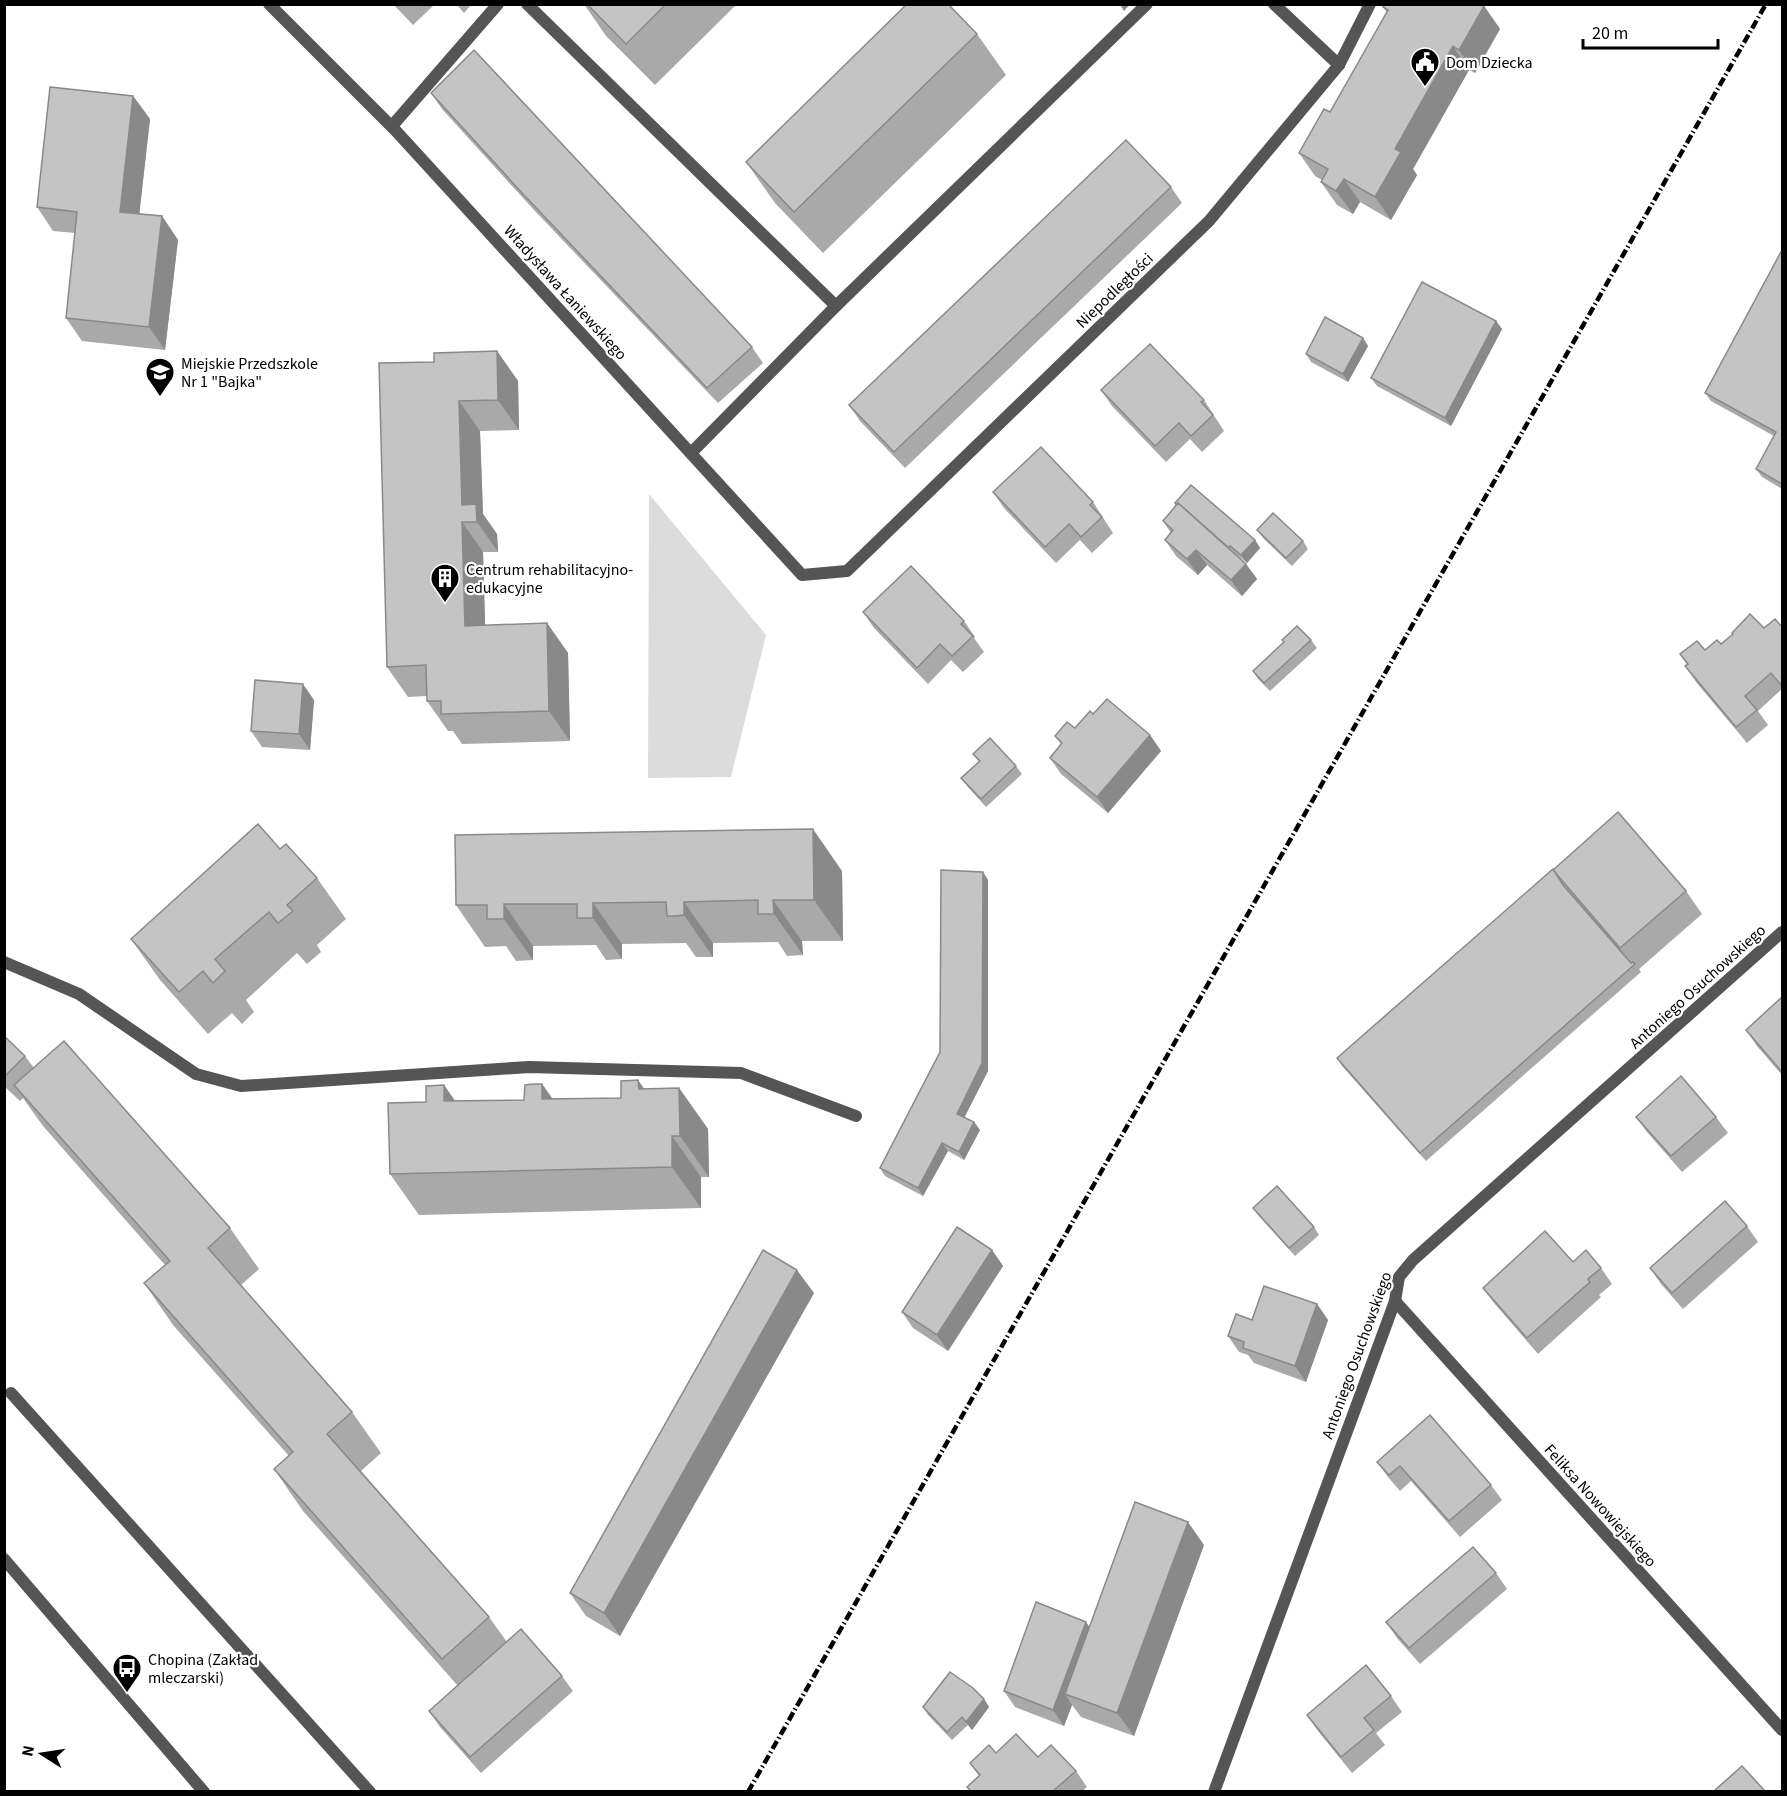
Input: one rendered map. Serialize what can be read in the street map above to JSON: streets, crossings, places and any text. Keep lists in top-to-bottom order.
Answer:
{
  "streets": {
    "street": [
      "Niepodległości",
      "Władysława Łaniewskiego",
      "Antoniego Osuchowskiego",
      "Feliksa Nowowiejskiego"
    ]
  },
  "crossings": [
    ["Niepodległości", "Władysława Łaniewskiego"],
    ["Antoniego Osuchowskiego", "Feliksa Nowowiejskiego"]
  ],
  "places": {
    "public building": ["Dom Dziecka"],
    "school or university": ["Miejskie Przedszkole Nr 1 \"Bajka\""],
    "building": ["Centrum rehabilitacyjno- edukacyjne"],
    "bus stop": ["Chopina (Zakład mleczarski)"]
  },
  "scale_bar": "20 m",
  "north": "left"
}
